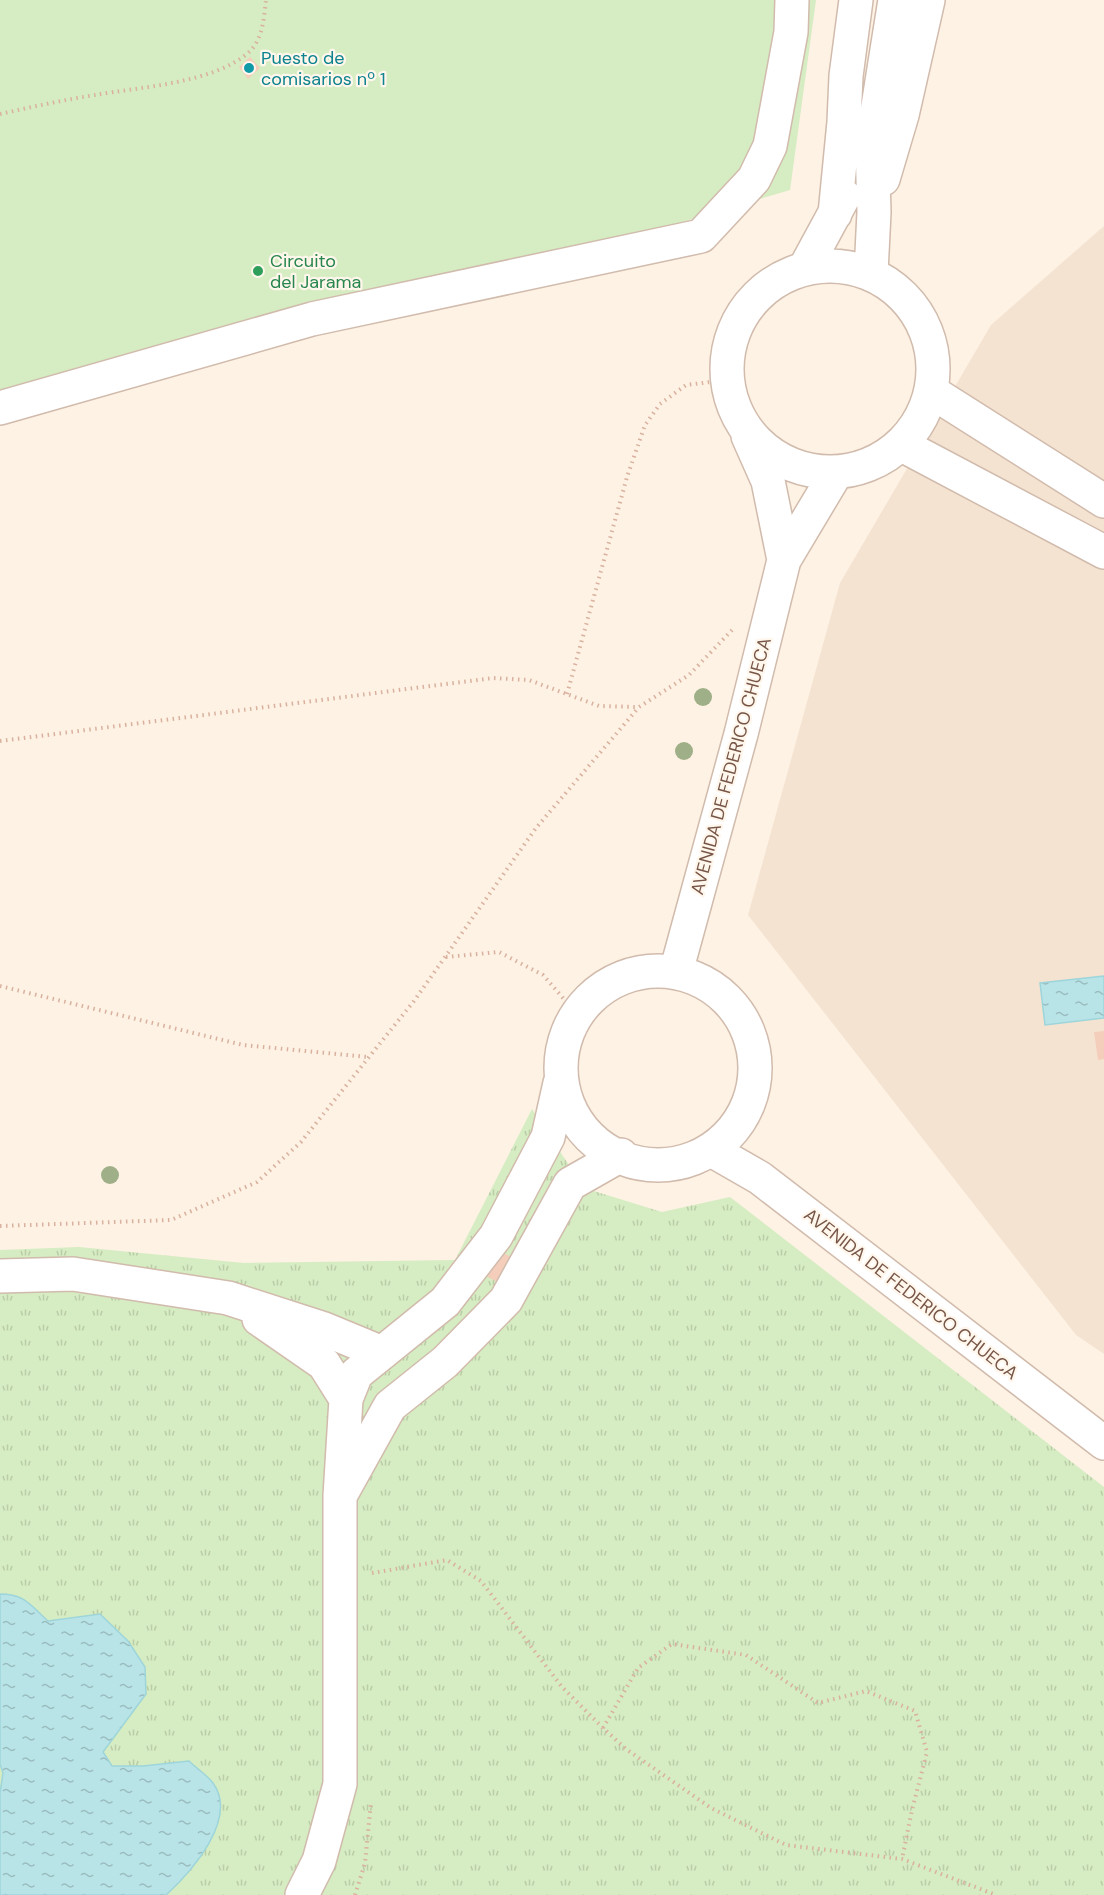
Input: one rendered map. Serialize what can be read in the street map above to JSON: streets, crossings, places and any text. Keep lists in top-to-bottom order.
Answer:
{
  "streets": {
    "street": ["AVENIDA DE FEDERICO CHUECA"]
  },
  "places": ["Puesto de comisarios nº 1", "Circuito del Jarama"]
}
